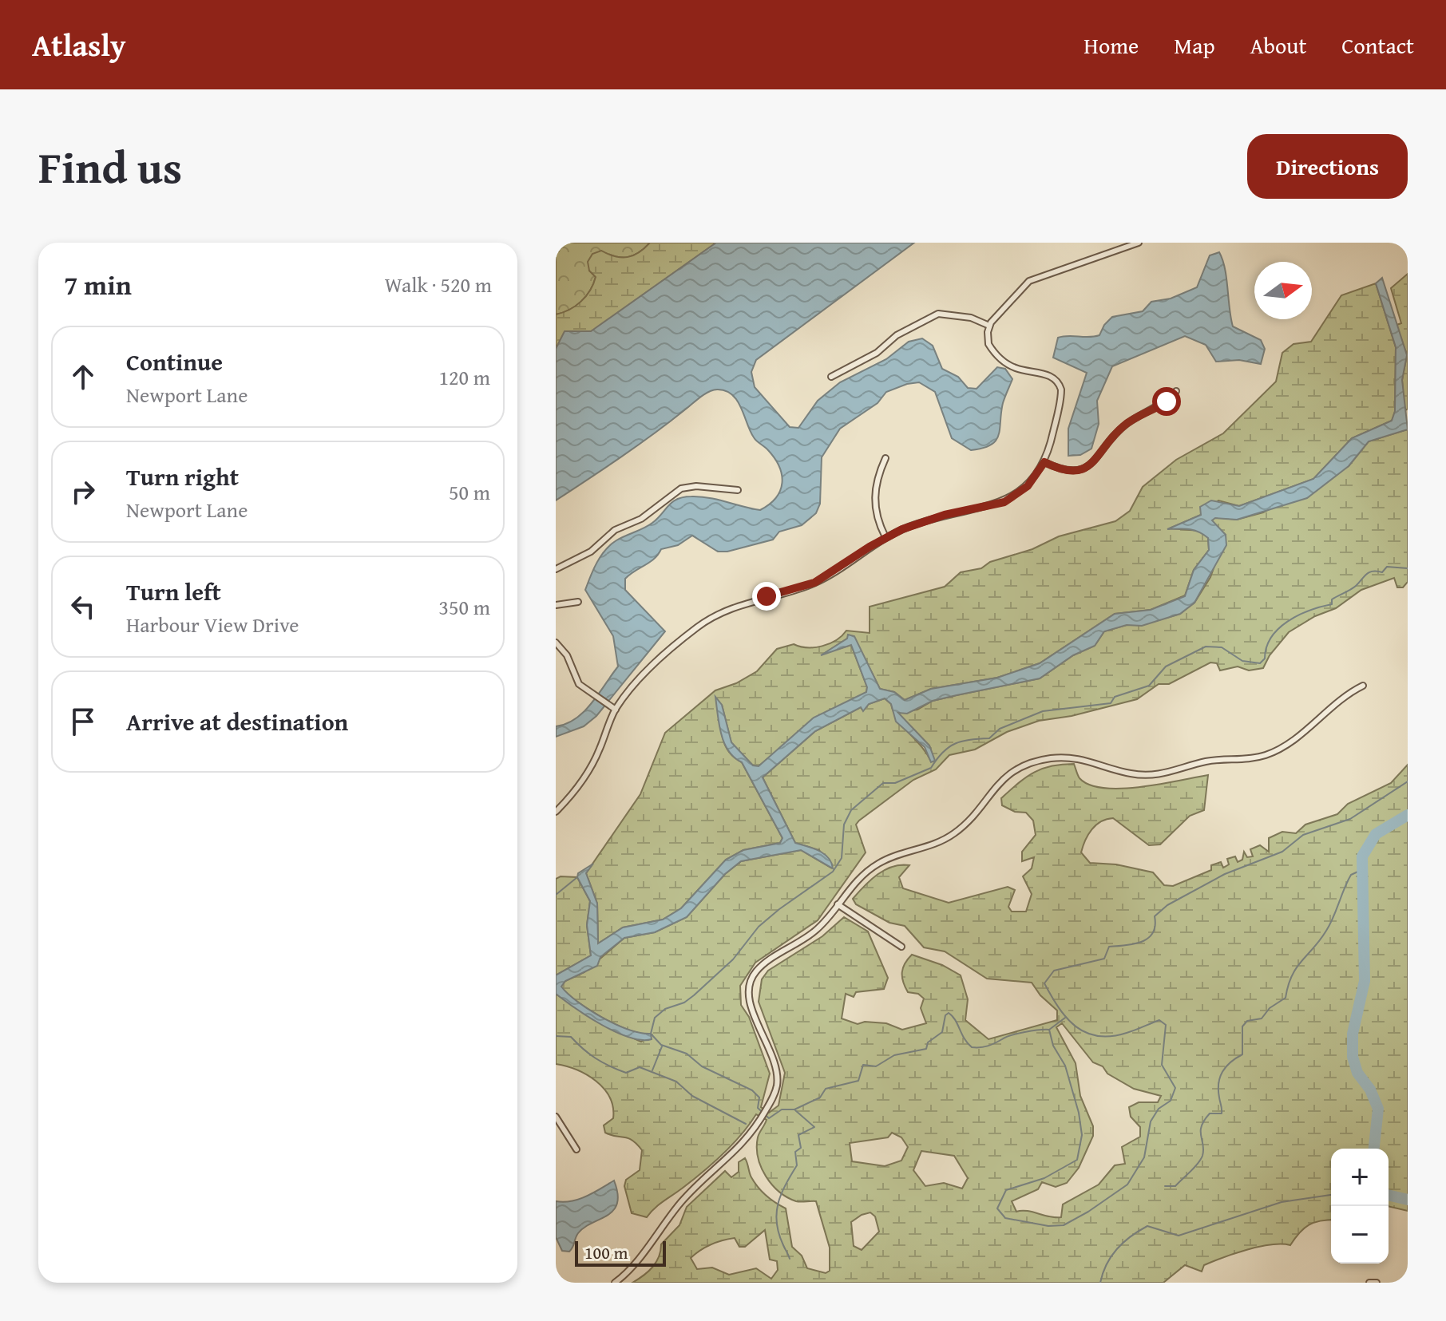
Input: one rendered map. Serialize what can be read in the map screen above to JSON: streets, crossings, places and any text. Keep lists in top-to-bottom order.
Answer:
{
  "scale_bar": "100 m",
  "north": "right",
  "page": {
    "header": "Atlasly",
    "nav": [
      "Home",
      "Map",
      "About",
      "Contact"
    ],
    "title": "Find us",
    "buttons": "Directions",
    "heading": ["7 min", "Walk · 520 m"],
    "list": [
      ["Continue", "Newport Lane", "120 m"],
      ["Turn right", "Newport Lane", "50 m"],
      ["Turn left", "Harbour View Drive", "350 m"],
      "Arrive at destination"
    ],
    "map_buttons": ["+", "−"],
    "scale": "100 m"
  }
}
